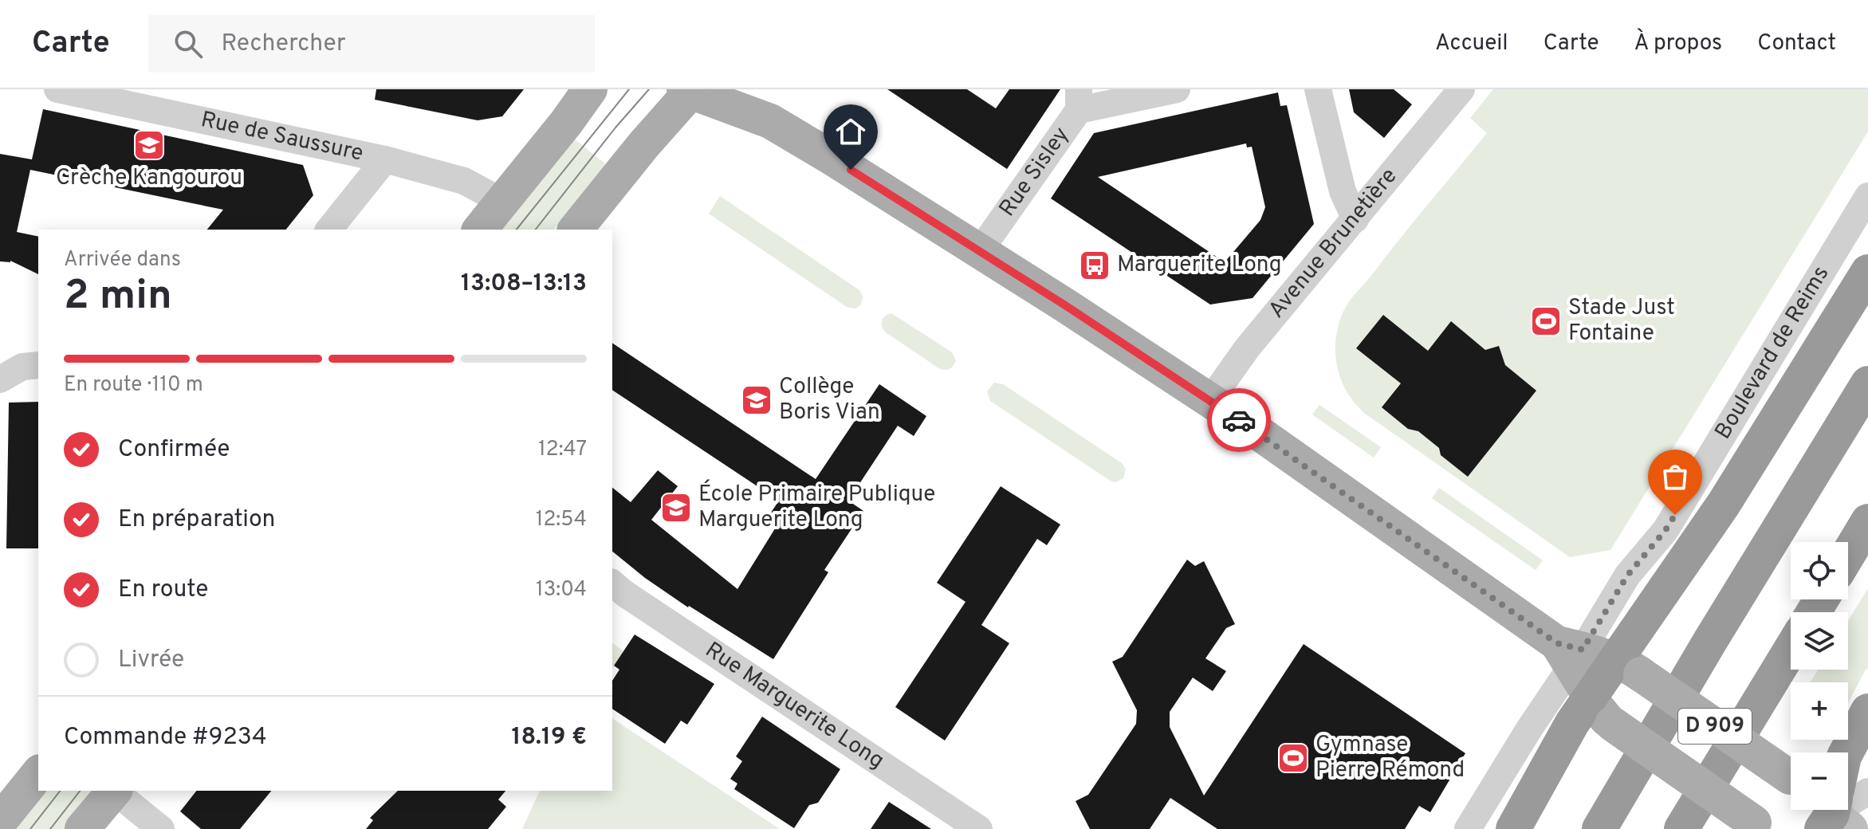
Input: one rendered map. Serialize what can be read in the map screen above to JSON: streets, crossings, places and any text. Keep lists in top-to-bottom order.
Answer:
{
  "streets": {
    "main road": ["D 909"],
    "street": [
      "Rue de Saussure",
      "Rue Sisley",
      "Avenue Brunetière",
      "Boulevard de Reims",
      "Rue Marguerite Long"
    ]
  },
  "crossings": [
    ["Boulevard de Reims", "D 909"]
  ],
  "places": {
    "school or university": ["Crèche Kangourou", "Collège Boris Vian", "École Primaire Publique Marguerite Long"],
    "bus stop": ["Marguerite Long"],
    "sports": ["Stade Just Fontaine", "Gymnase Pierre Rémond"]
  },
  "page": {
    "header": "Carte",
    "search": "Rechercher",
    "nav": [
      "Accueil",
      "Carte",
      "À propos",
      "Contact"
    ],
    "heading": ["2 min", "Arrivée dans", "13:08–13:13"],
    "panel": ["Commande #9234", "18.19 €"],
    "bar": "En route · 110 m",
    "list": [
      ["Confirmée", "12:47"],
      ["En préparation", "12:54"],
      ["En route", "13:04"],
      "Livrée"
    ],
    "map_buttons": ["+", "−"]
  }
}
